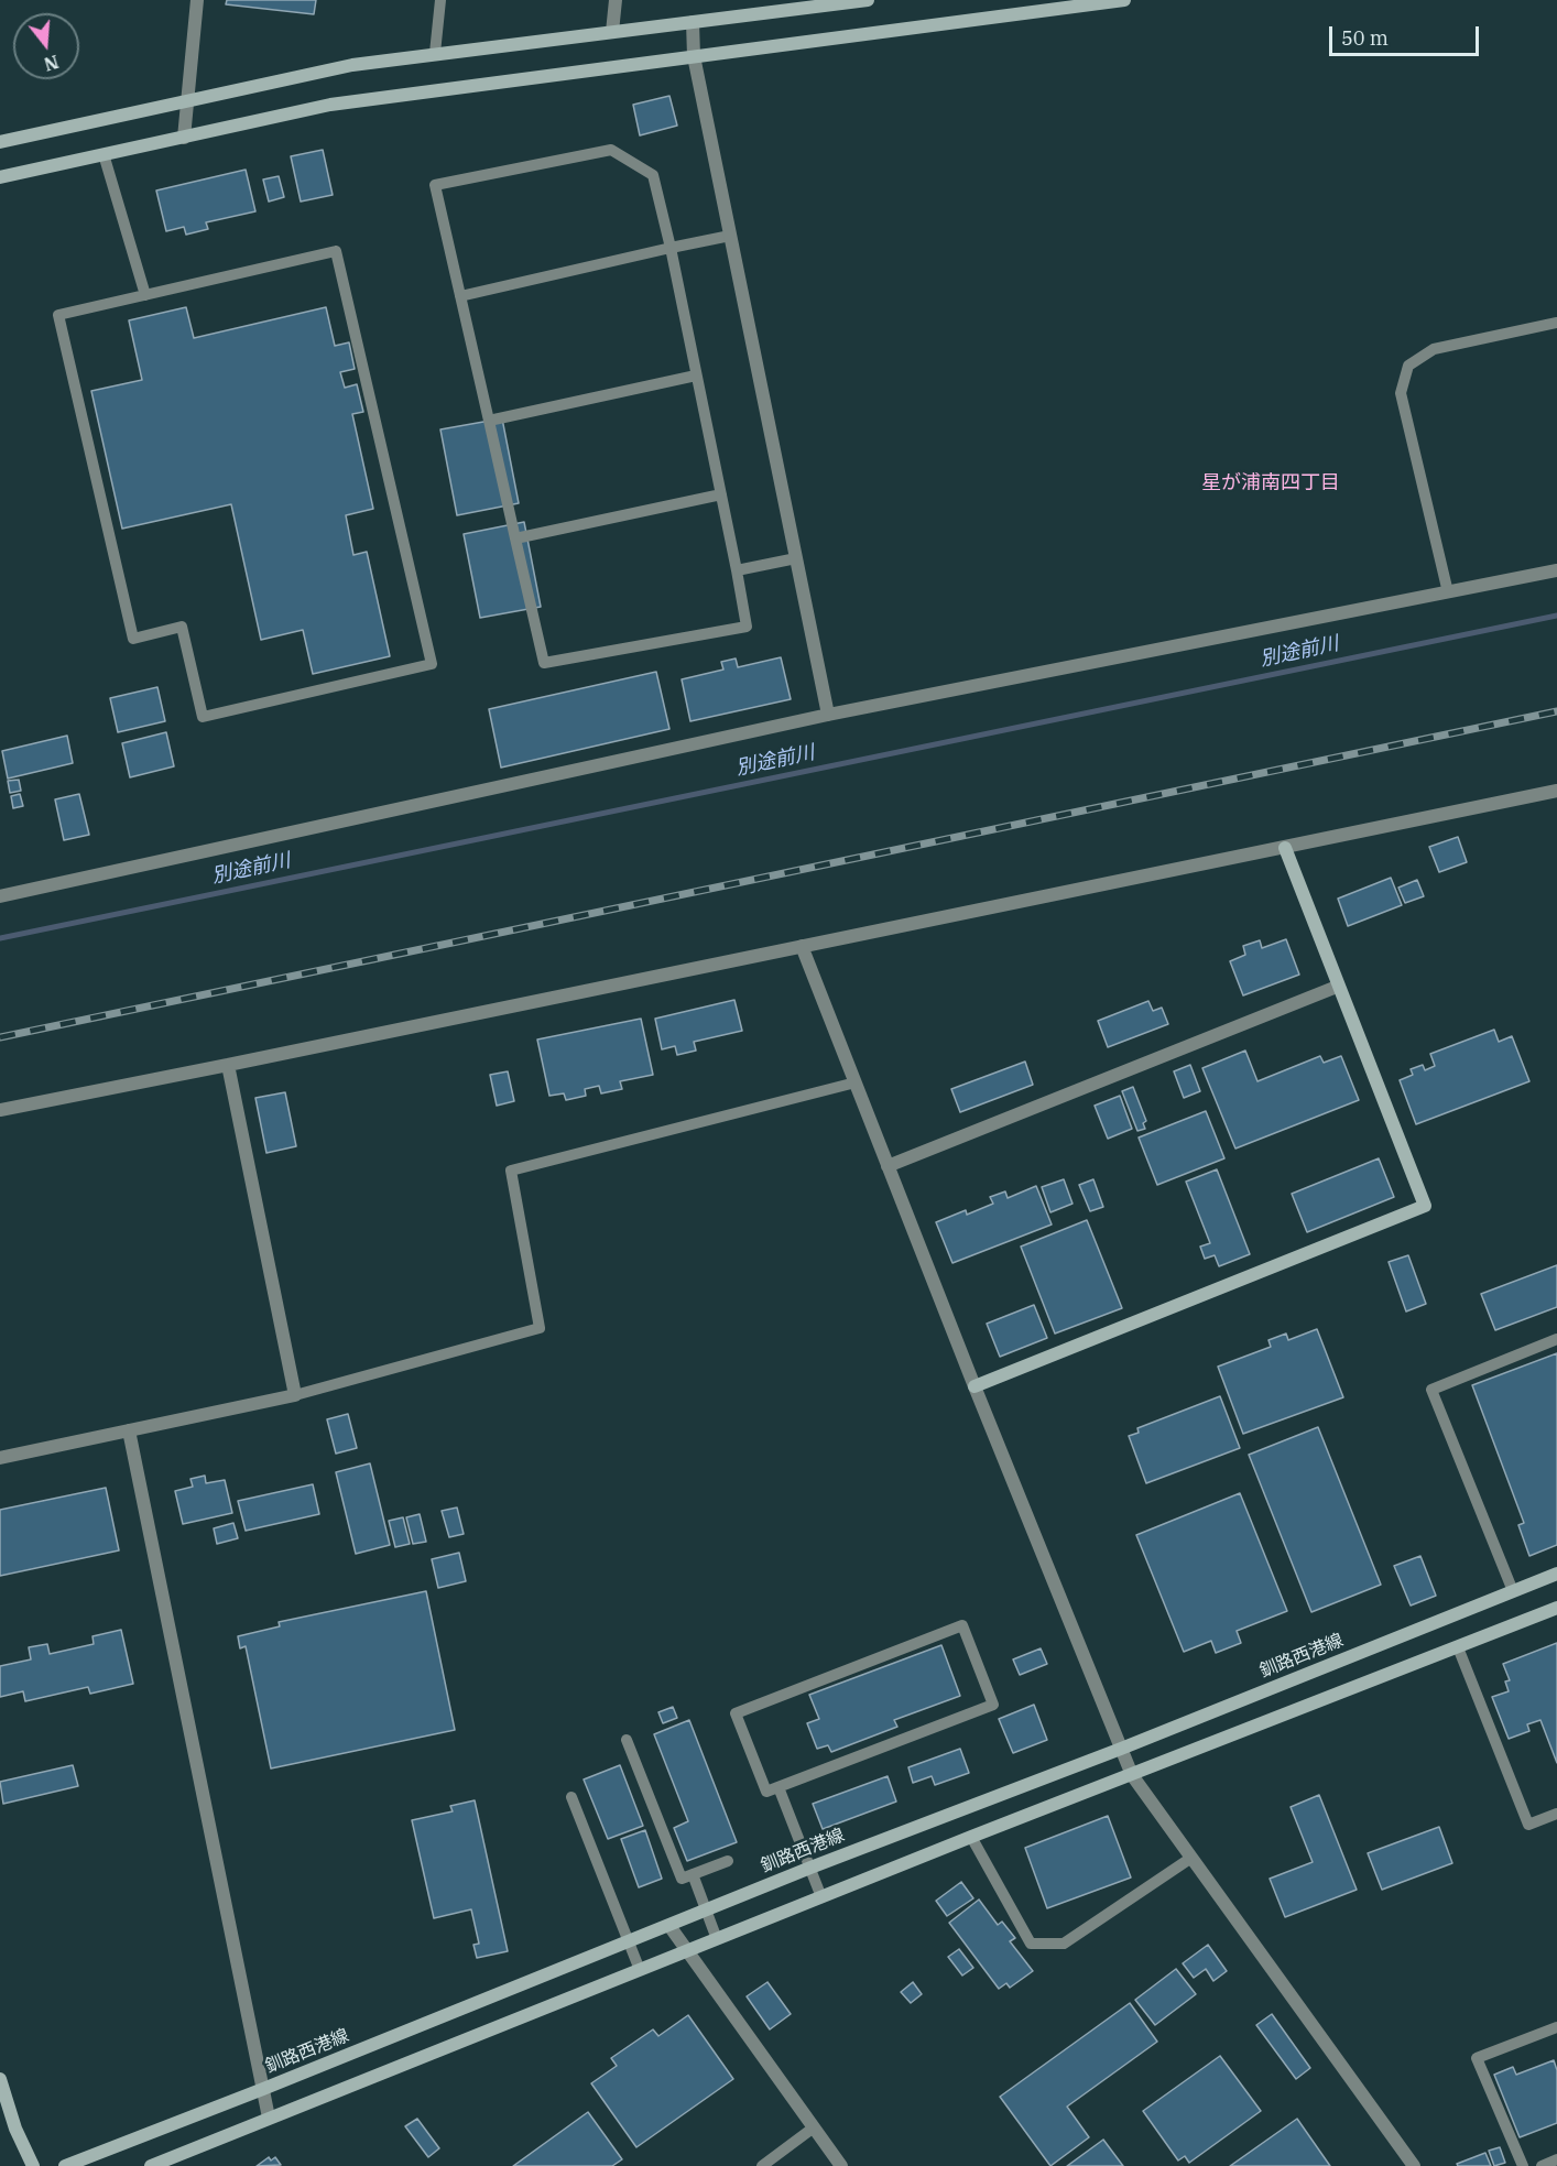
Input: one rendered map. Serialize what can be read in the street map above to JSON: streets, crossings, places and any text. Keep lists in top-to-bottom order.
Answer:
{
  "streets": {
    "main road": ["釧路西港線"]
  },
  "districts": ["星が浦南四丁目"],
  "water": ["別途前川"],
  "scale_bar": "50 m",
  "north": "bottom"
}
